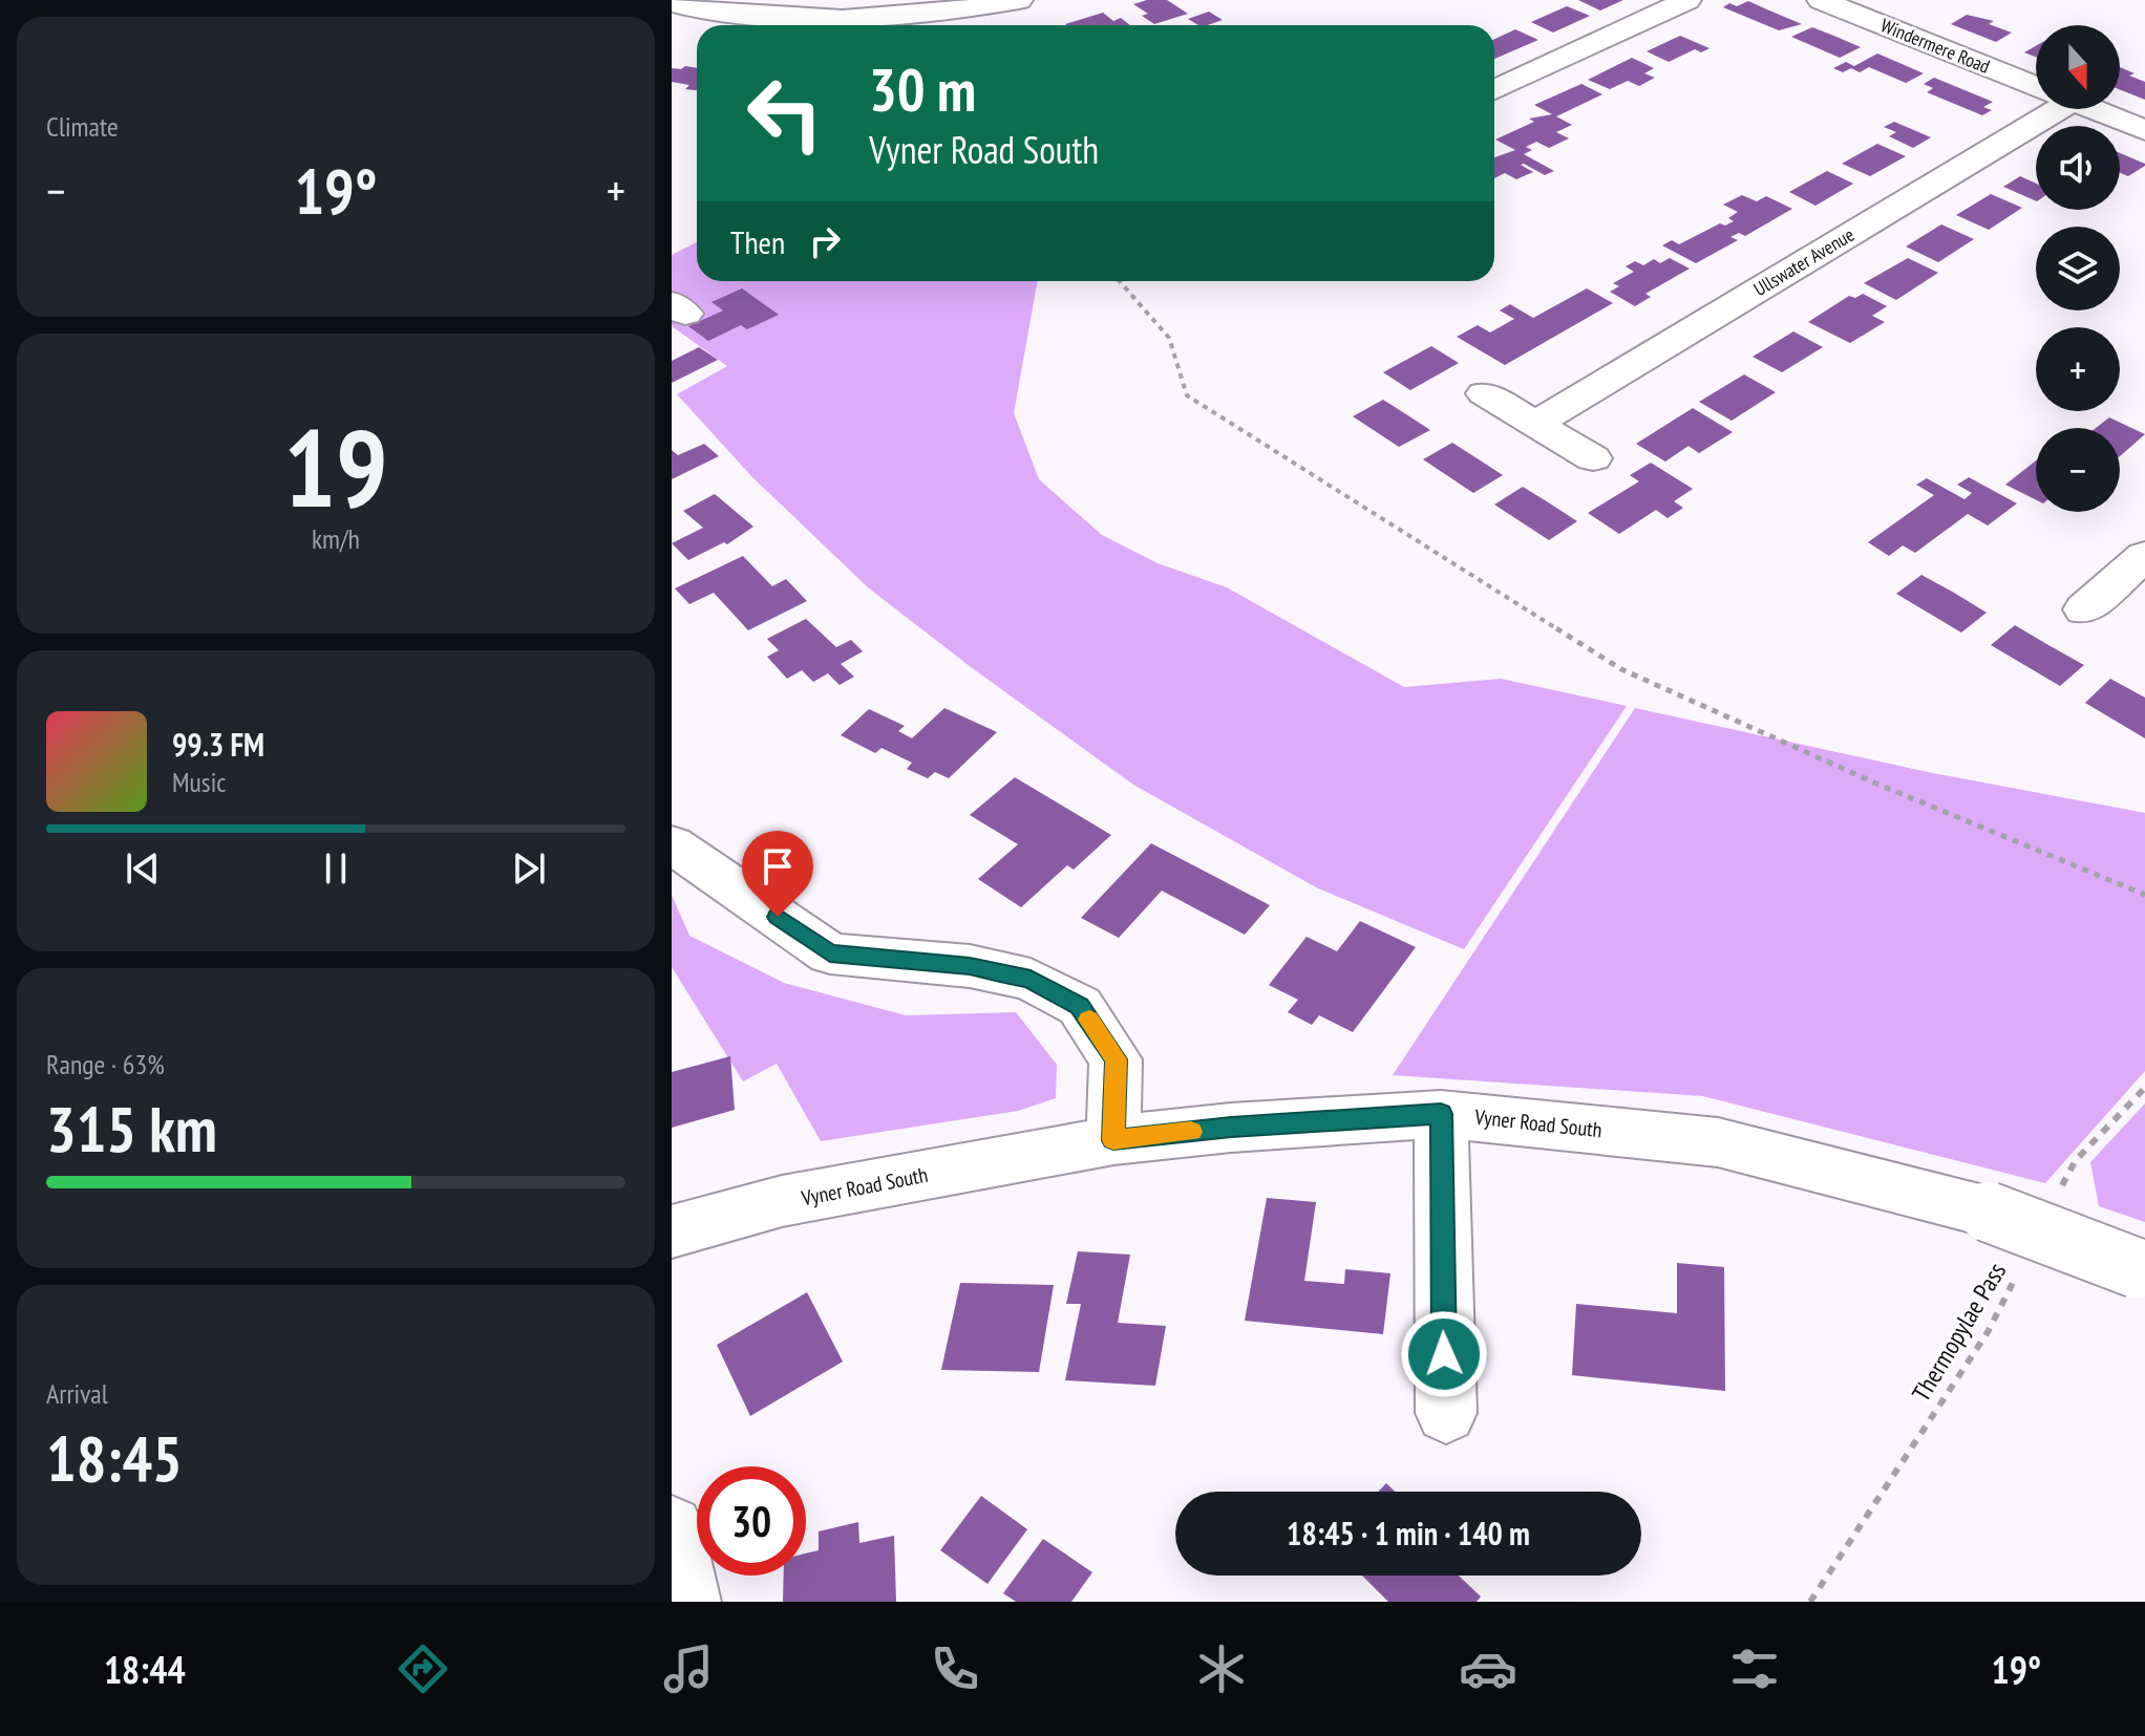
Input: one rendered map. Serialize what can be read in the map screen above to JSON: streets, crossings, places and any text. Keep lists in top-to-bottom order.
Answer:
{
  "streets": {
    "street": ["Windermere Road", "Ullswater Avenue", "Vyner Road South"],
    "path": ["Thermopylae Pass"]
  },
  "north": "bottom",
  "page": {
    "tile": [
      "Climate",
      ["19", "km/h"],
      ["Range · 63%", "315 km"],
      ["Arrival", "18:45"]
    ],
    "map_buttons": ["+", "−"],
    "turn": ["30 m", "Vyner Road South"],
    "heat": ["−", "19°", "+"],
    "then": "Then",
    "song": ["99.3 FM", "Music"],
    "limit": "30",
    "trip": "18:45 · 1 min · 140 m",
    "tabs": ["18:44", "19°"]
  }
}
